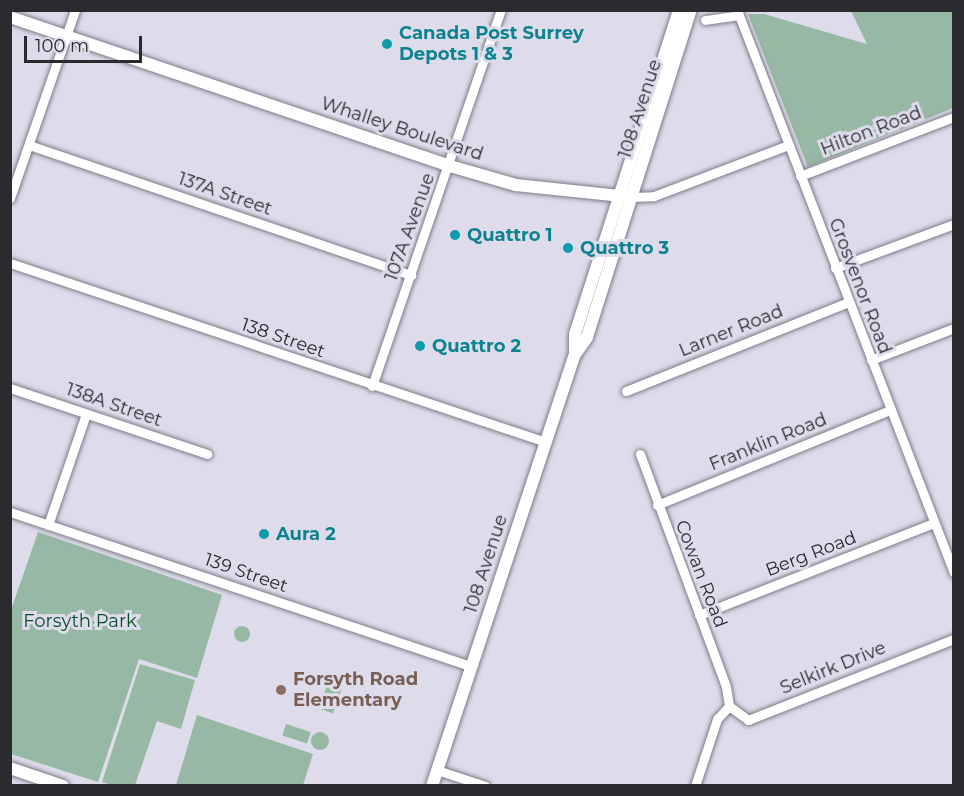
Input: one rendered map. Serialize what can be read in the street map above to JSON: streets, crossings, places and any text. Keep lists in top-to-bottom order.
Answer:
{
  "streets": {
    "main road": ["108 Avenue", "Whalley Boulevard"],
    "street": [
      "Hilton Road",
      "137A Street",
      "107A Avenue",
      "Grosvenor Road",
      "Larner Road",
      "138 Street",
      "138A Street",
      "Franklin Road",
      "Berg Road",
      "139 Street",
      "Cowan Road",
      "Selkirk Drive"
    ]
  },
  "crossings": [
    ["108 Avenue", "Whalley Boulevard"],
    ["108 Avenue", "138 Street"],
    ["108 Avenue", "139 Street"],
    ["Whalley Boulevard", "107A Avenue"],
    ["Whalley Boulevard", "Grosvenor Road"],
    ["Hilton Road", "Grosvenor Road"],
    ["137A Street", "107A Avenue"],
    ["107A Avenue", "138 Street"],
    ["Grosvenor Road", "Larner Road"],
    ["Grosvenor Road", "Franklin Road"],
    ["Grosvenor Road", "Berg Road"],
    ["Franklin Road", "Cowan Road"],
    ["Berg Road", "Cowan Road"],
    ["Cowan Road", "Selkirk Drive"]
  ],
  "parks": ["Forsyth Park"],
  "places": [
    "Canada Post Surrey Depots 1 & 3",
    "Quattro 1",
    "Quattro 3",
    "Quattro 2",
    "Aura 2",
    "Forsyth Road Elementary"
  ],
  "scale_bar": "100 m"
}
